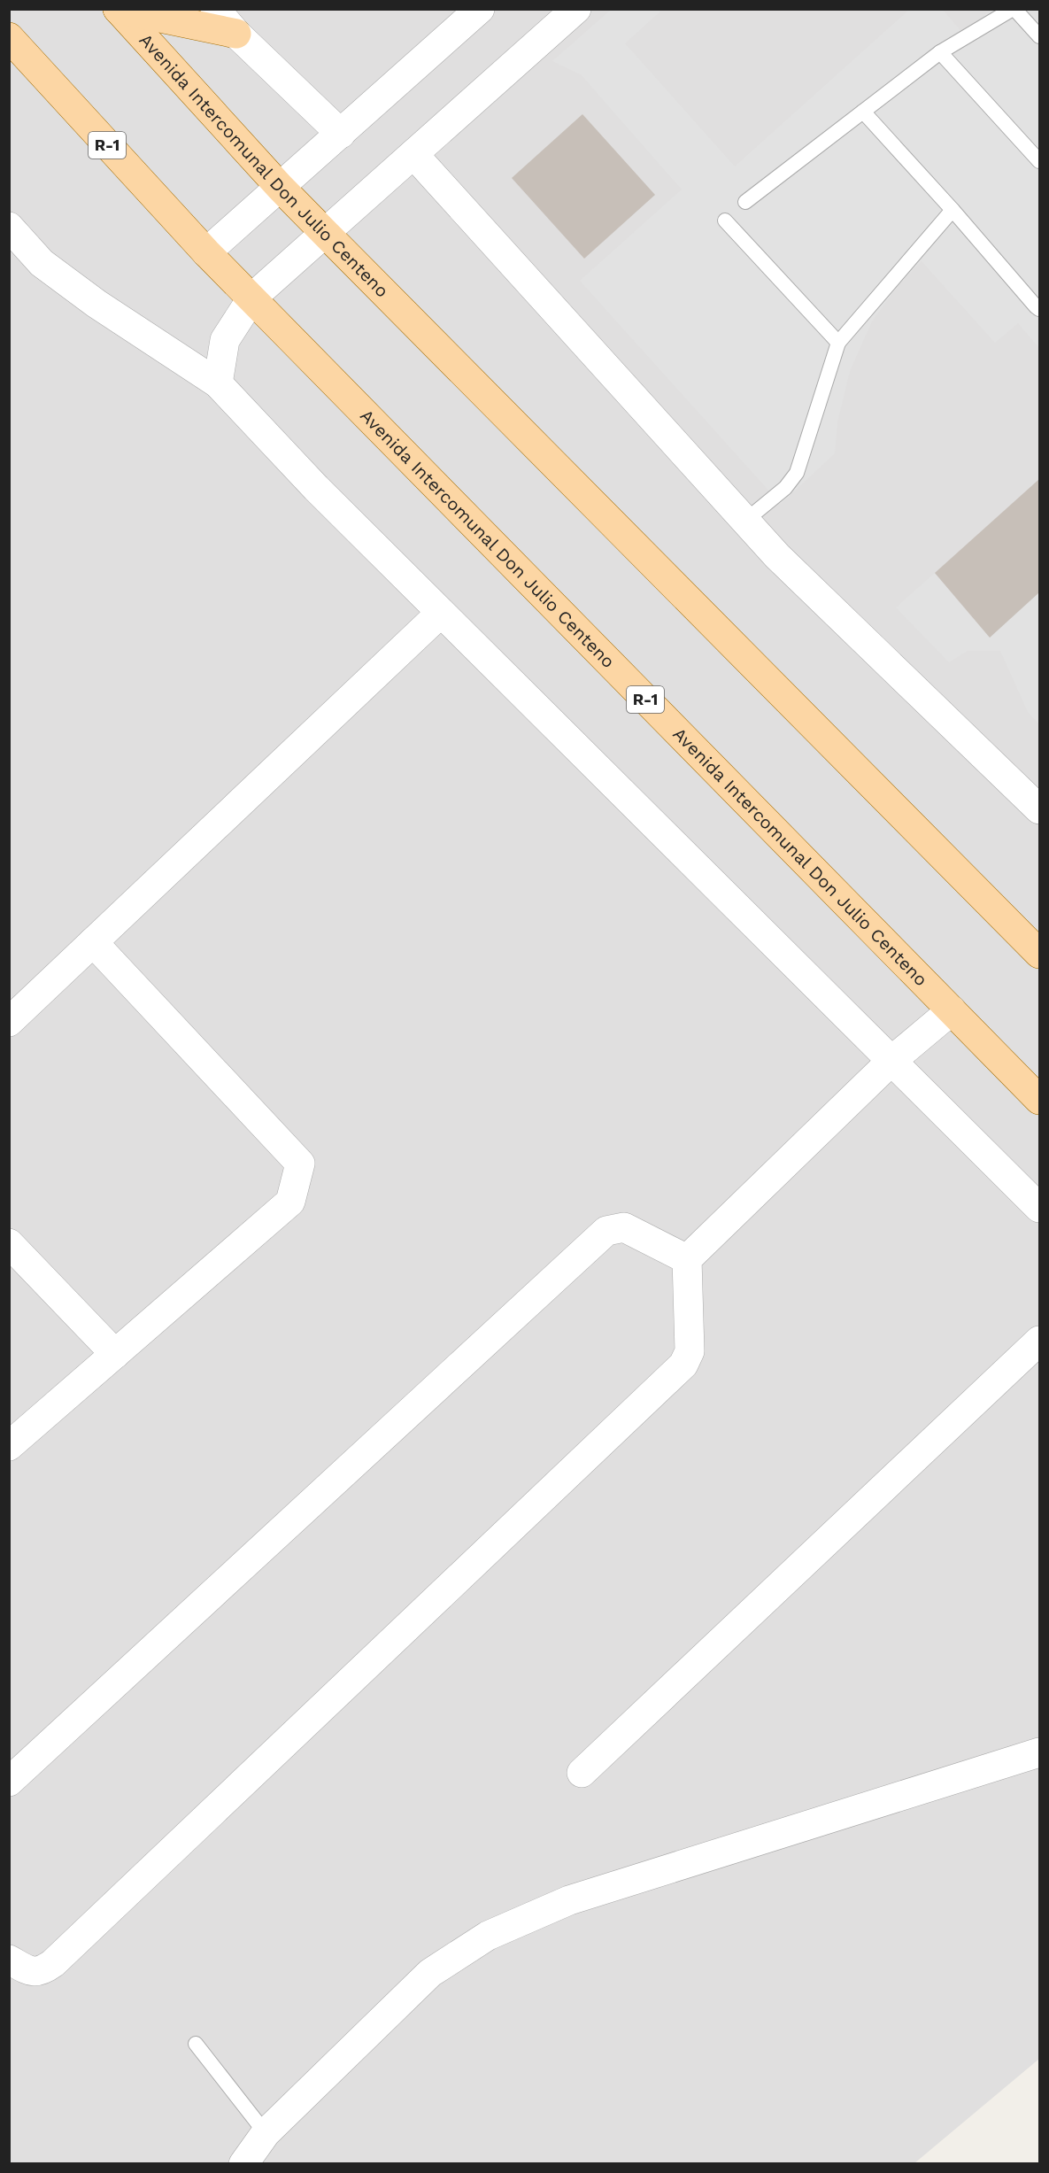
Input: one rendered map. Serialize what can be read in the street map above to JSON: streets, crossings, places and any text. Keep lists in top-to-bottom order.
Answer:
{
  "streets": {
    "main road": ["R-1", "Avenida Intercomunal Don Julio Centeno"]
  }
}
